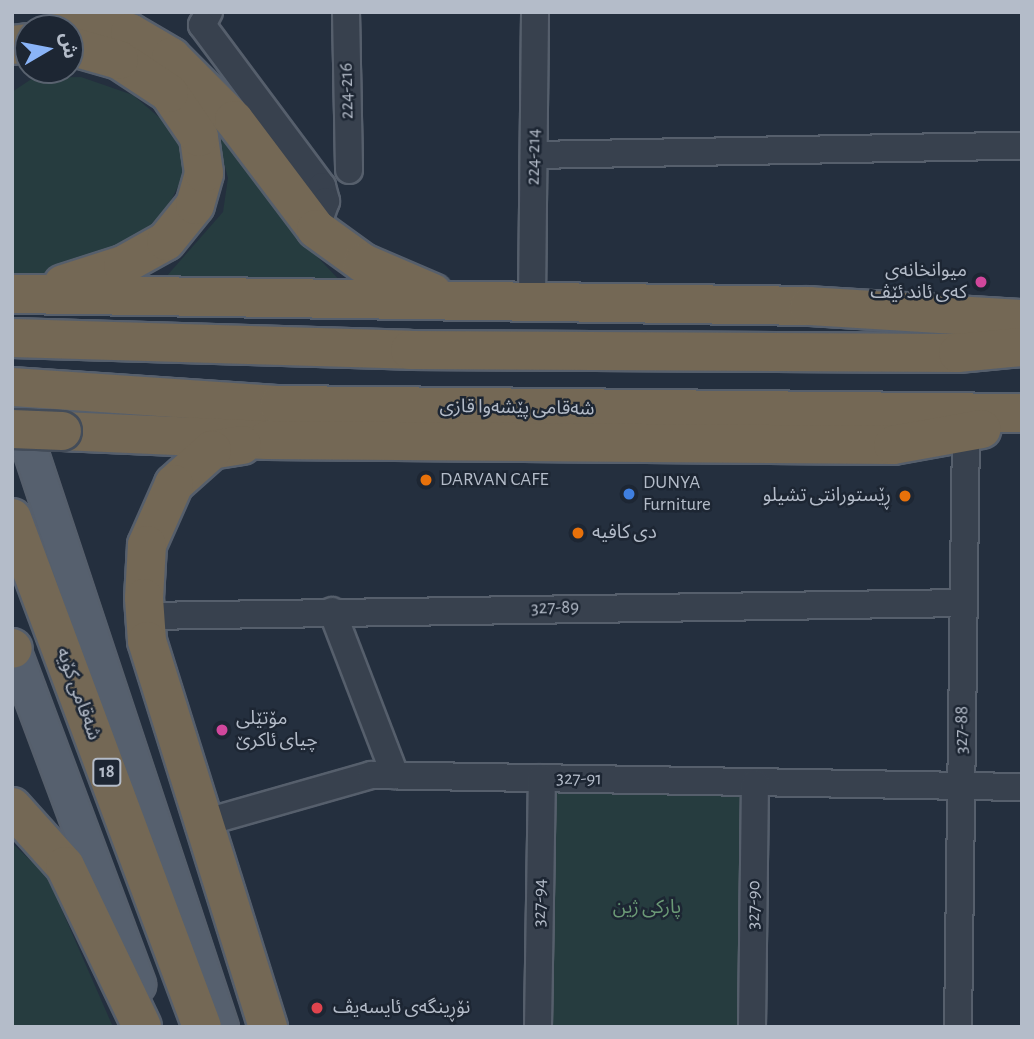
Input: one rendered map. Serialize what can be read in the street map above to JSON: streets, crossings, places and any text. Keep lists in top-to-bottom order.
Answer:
{
  "streets": {
    "highway": ["شەقامی پێشەوا قازی", "شەقامی کۆیە", "18"],
    "street": [
      "224-216",
      "224-214",
      "327-89",
      "327-88",
      "327-91",
      "327-94",
      "327-90"
    ]
  },
  "crossings": [
    ["327-89", "327-88"],
    ["327-88", "327-91"],
    ["327-91", "327-94"],
    ["327-91", "327-90"]
  ],
  "parks": ["پارکی ژین"],
  "places": [
    "میوانخانەی کەی ئاند ئێڤ",
    "DARVAN CAFE",
    "DUNYA Furniture",
    "ڕێستورانتی تشیلو",
    "دى كافيه",
    "مۆتێلی چیای ئاکرێ",
    "نۆڕینگەی ئایسەیڤ"
  ],
  "north": "right"
}
